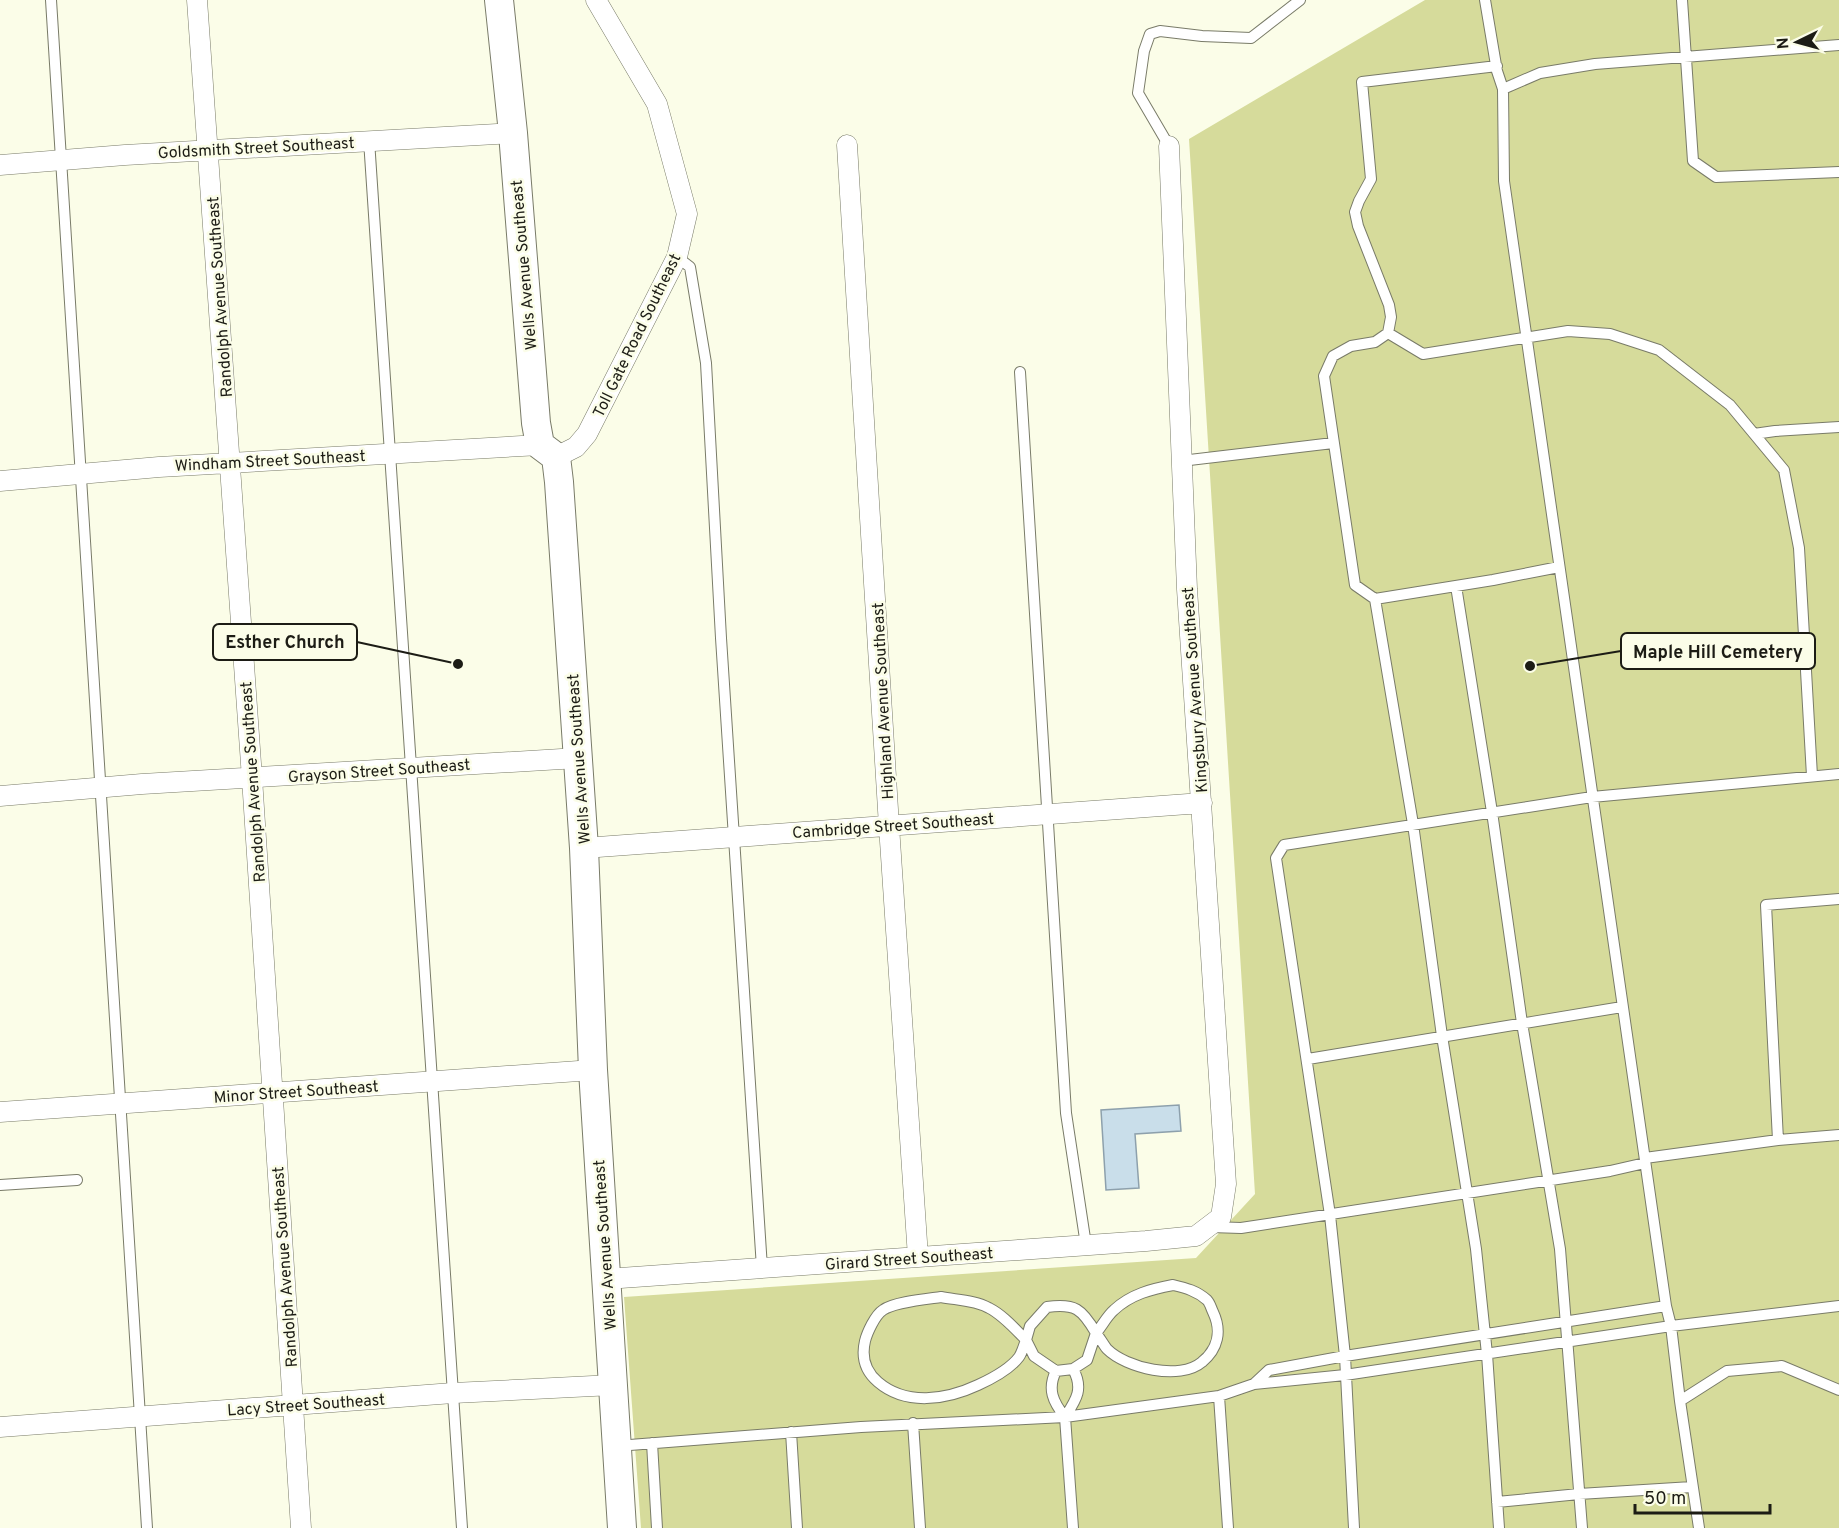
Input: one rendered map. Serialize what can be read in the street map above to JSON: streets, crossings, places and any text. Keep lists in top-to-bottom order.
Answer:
{
  "streets": {
    "street": [
      "Goldsmith Street Southeast",
      "Wells Avenue Southeast",
      "Randolph Avenue Southeast",
      "Toll Gate Road Southeast",
      "Windham Street Southeast",
      "Kingsbury Avenue Southeast",
      "Highland Avenue Southeast",
      "Grayson Street Southeast",
      "Cambridge Street Southeast",
      "Minor Street Southeast",
      "Girard Street Southeast",
      "Lacy Street Southeast"
    ]
  },
  "crossings": [
    ["Goldsmith Street Southeast", "Wells Avenue Southeast"],
    ["Goldsmith Street Southeast", "Randolph Avenue Southeast"],
    ["Wells Avenue Southeast", "Toll Gate Road Southeast"],
    ["Wells Avenue Southeast", "Windham Street Southeast"],
    ["Wells Avenue Southeast", "Grayson Street Southeast"],
    ["Wells Avenue Southeast", "Cambridge Street Southeast"],
    ["Wells Avenue Southeast", "Minor Street Southeast"],
    ["Wells Avenue Southeast", "Girard Street Southeast"],
    ["Wells Avenue Southeast", "Lacy Street Southeast"],
    ["Randolph Avenue Southeast", "Windham Street Southeast"],
    ["Randolph Avenue Southeast", "Grayson Street Southeast"],
    ["Randolph Avenue Southeast", "Minor Street Southeast"],
    ["Randolph Avenue Southeast", "Lacy Street Southeast"],
    ["Toll Gate Road Southeast", "Windham Street Southeast"],
    ["Kingsbury Avenue Southeast", "Cambridge Street Southeast"],
    ["Kingsbury Avenue Southeast", "Girard Street Southeast"],
    ["Highland Avenue Southeast", "Cambridge Street Southeast"],
    ["Highland Avenue Southeast", "Girard Street Southeast"]
  ],
  "places": ["Esther Church", "Maple Hill Cemetery"],
  "scale_bar": "50 m",
  "north": "left"
}
